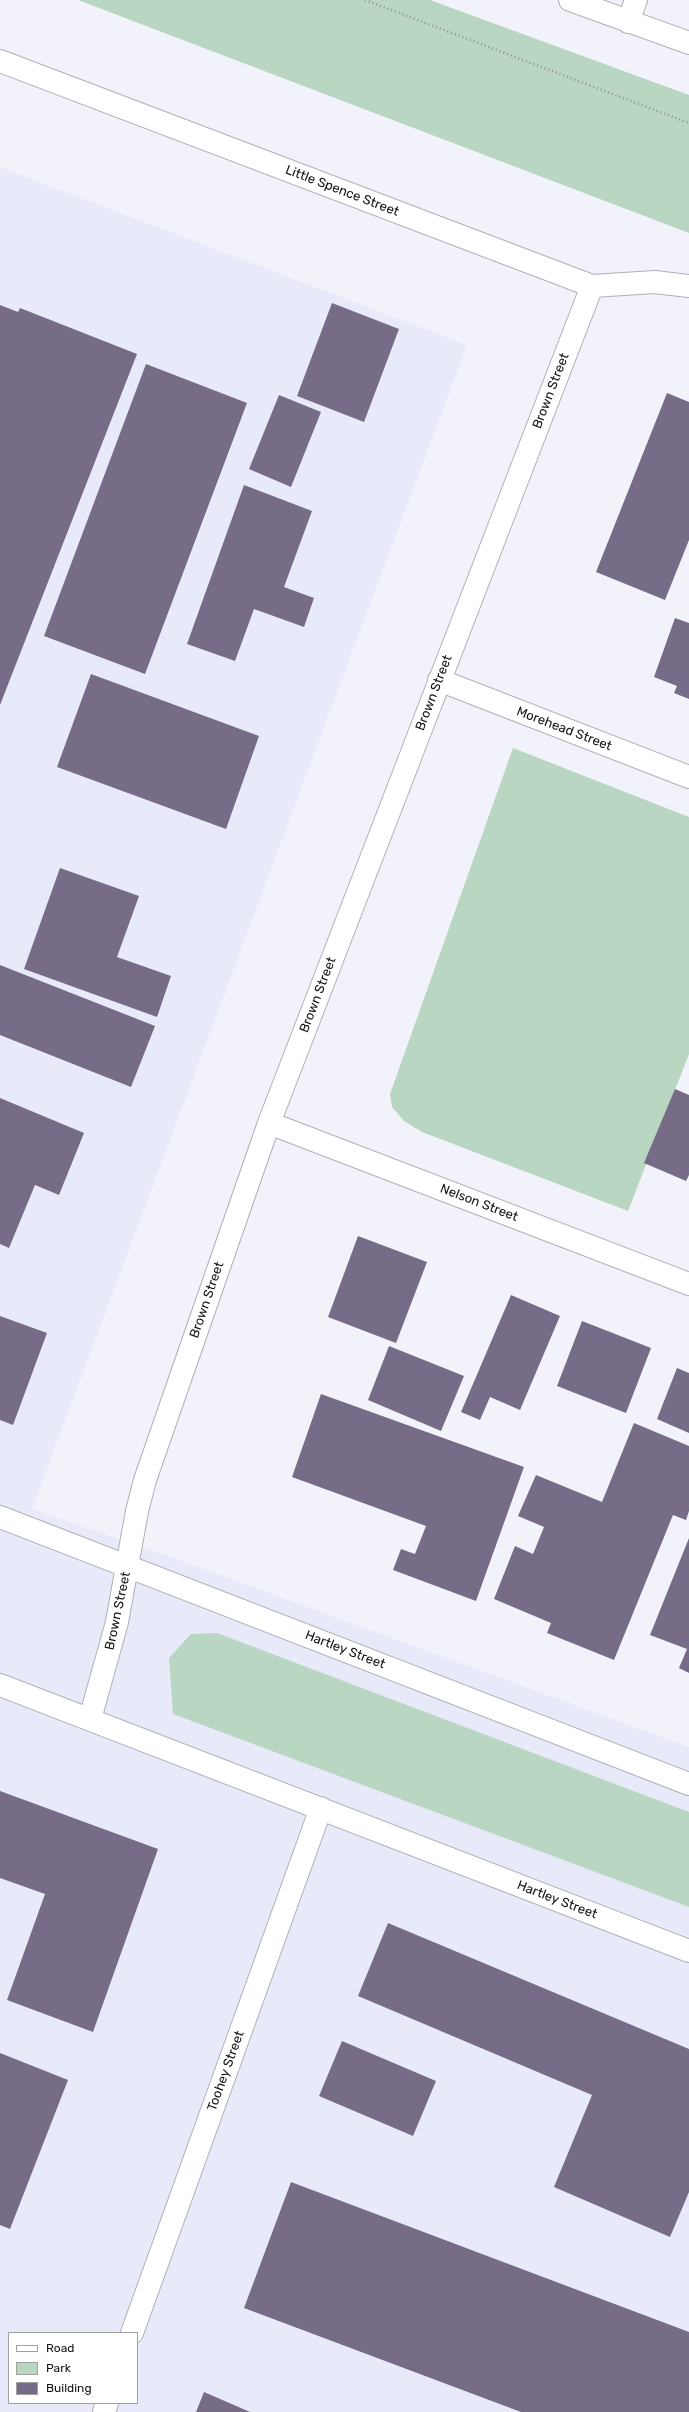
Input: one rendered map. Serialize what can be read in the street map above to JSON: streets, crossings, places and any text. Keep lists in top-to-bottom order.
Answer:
{
  "streets": {
    "street": [
      "Little Spence Street",
      "Brown Street",
      "Morehead Street",
      "Nelson Street",
      "Hartley Street",
      "Toohey Street"
    ]
  },
  "crossings": [
    ["Little Spence Street", "Brown Street"],
    ["Brown Street", "Morehead Street"],
    ["Brown Street", "Nelson Street"],
    ["Brown Street", "Hartley Street"],
    ["Hartley Street", "Toohey Street"]
  ],
  "legend": ["Road", "Park", "Building"]
}
